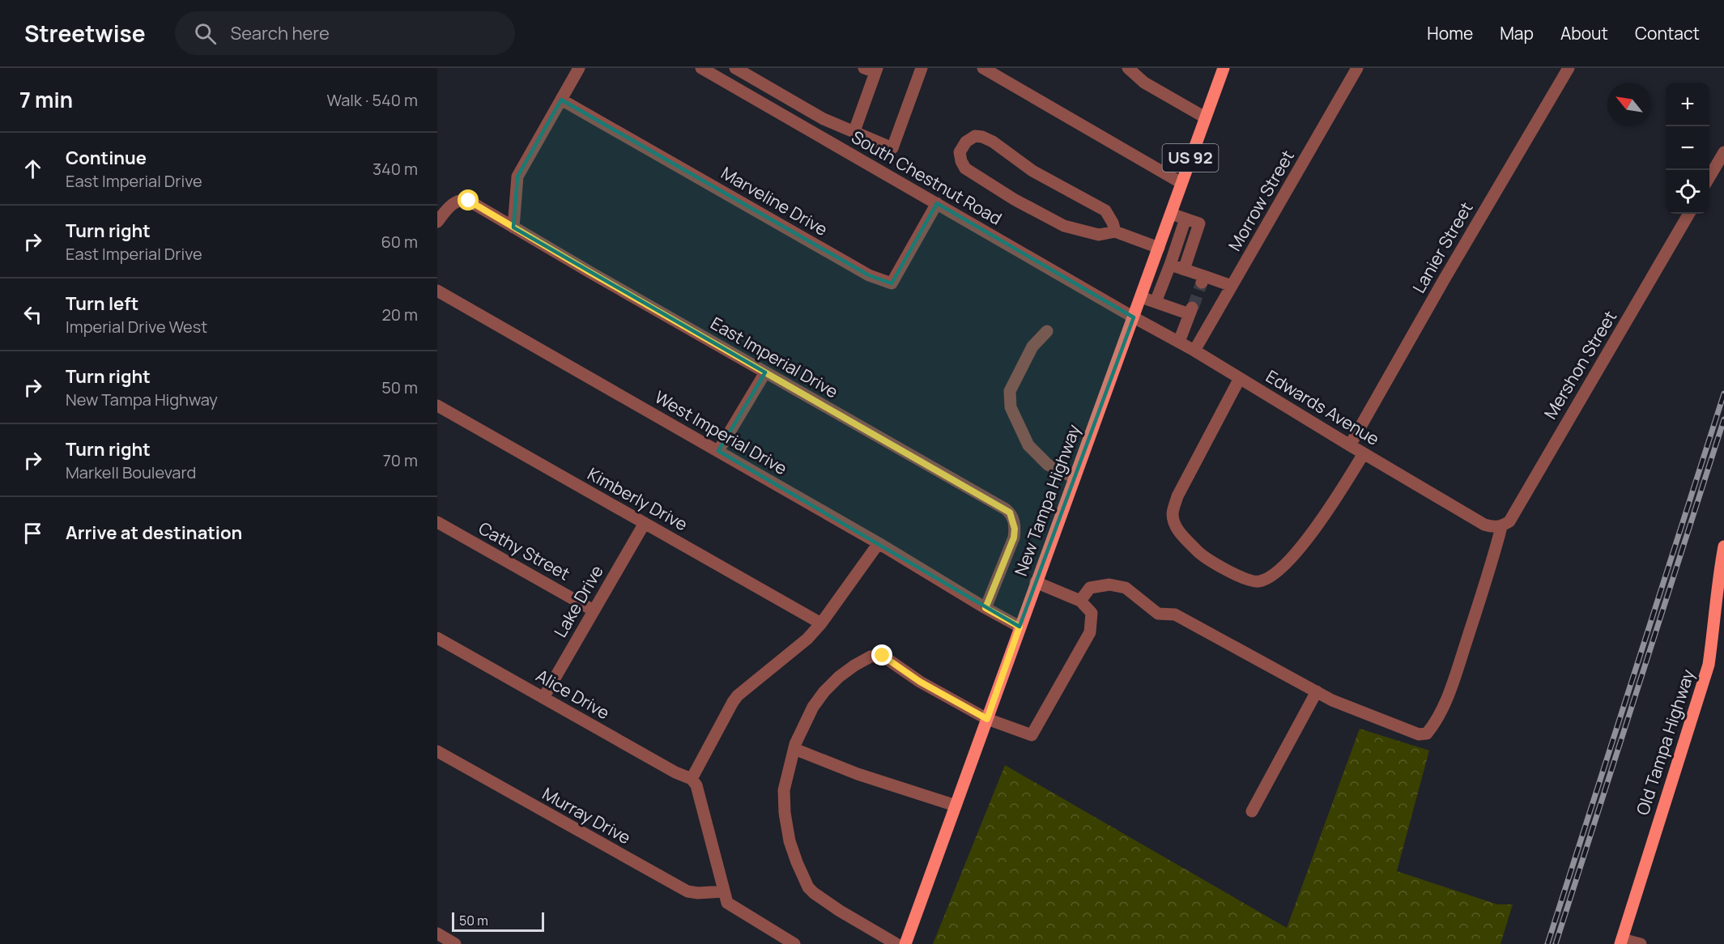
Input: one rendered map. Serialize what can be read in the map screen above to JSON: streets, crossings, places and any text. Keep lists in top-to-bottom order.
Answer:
{
  "streets": {
    "main road": ["US 92", "New Tampa Highway", "Old Tampa Highway"],
    "street": [
      "South Chestnut Road",
      "Morrow Street",
      "Marveline Drive",
      "Lanier Street",
      "East Imperial Drive",
      "Mershon Street",
      "Edwards Avenue",
      "West Imperial Drive",
      "Kimberly Drive",
      "Cathy Street",
      "Lake Drive",
      "Alice Drive",
      "Murray Drive"
    ]
  },
  "crossings": [
    ["South Chestnut Road", "Marveline Drive"],
    ["South Chestnut Road", "Edwards Avenue"],
    ["South Chestnut Road", "New Tampa Highway"],
    ["Morrow Street", "Edwards Avenue"],
    ["Lanier Street", "Edwards Avenue"],
    ["East Imperial Drive", "West Imperial Drive"],
    ["Mershon Street", "Edwards Avenue"],
    ["Edwards Avenue", "New Tampa Highway"],
    ["West Imperial Drive", "New Tampa Highway"],
    ["Kimberly Drive", "Lake Drive"],
    ["Cathy Street", "Lake Drive"],
    ["Lake Drive", "Alice Drive"]
  ],
  "scale_bar": "50 m",
  "north": "top left",
  "page": {
    "header": "Streetwise",
    "search": "Search here",
    "nav": [
      "Home",
      "Map",
      "About",
      "Contact"
    ],
    "heading": ["7 min", "Walk · 540 m"],
    "map_buttons": ["+", "−"],
    "list": [
      ["Continue", "East Imperial Drive", "340 m"],
      ["Turn right", "East Imperial Drive", "60 m"],
      ["Turn left", "Imperial Drive West", "20 m"],
      ["Turn right", "New Tampa Highway", "50 m"],
      ["Turn right", "Markell Boulevard", "70 m"],
      "Arrive at destination"
    ],
    "scale": "50 m"
  }
}
